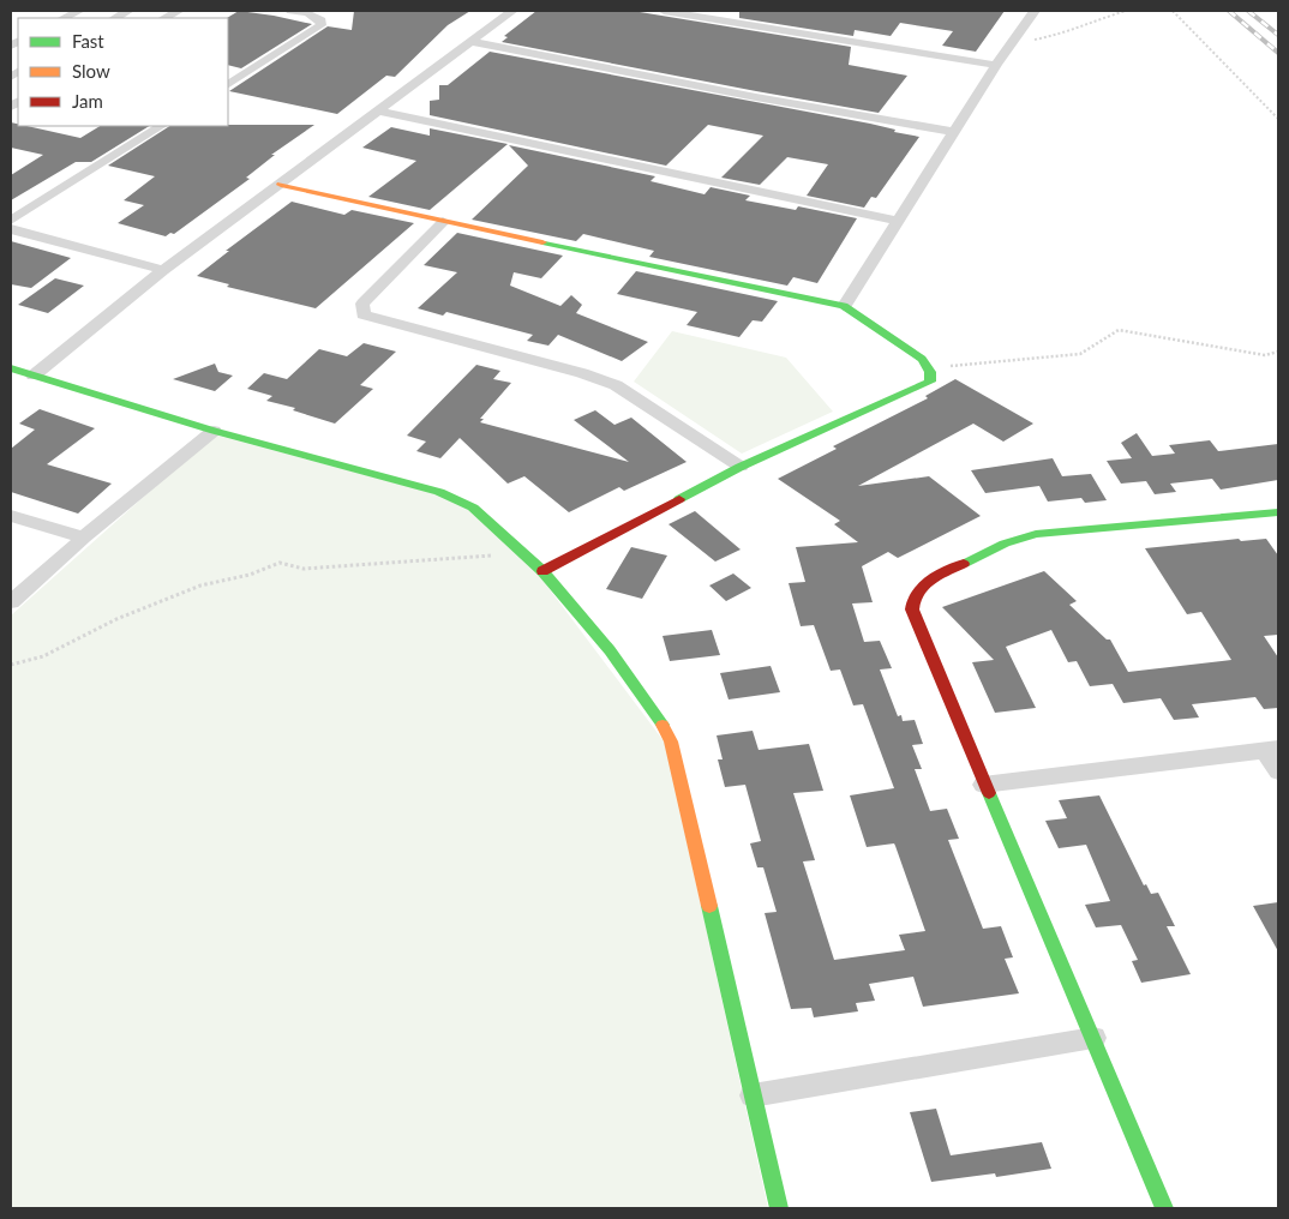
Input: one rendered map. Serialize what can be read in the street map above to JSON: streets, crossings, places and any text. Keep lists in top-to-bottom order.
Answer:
{
  "legend": ["Fast", "Slow", "Jam"]
}
